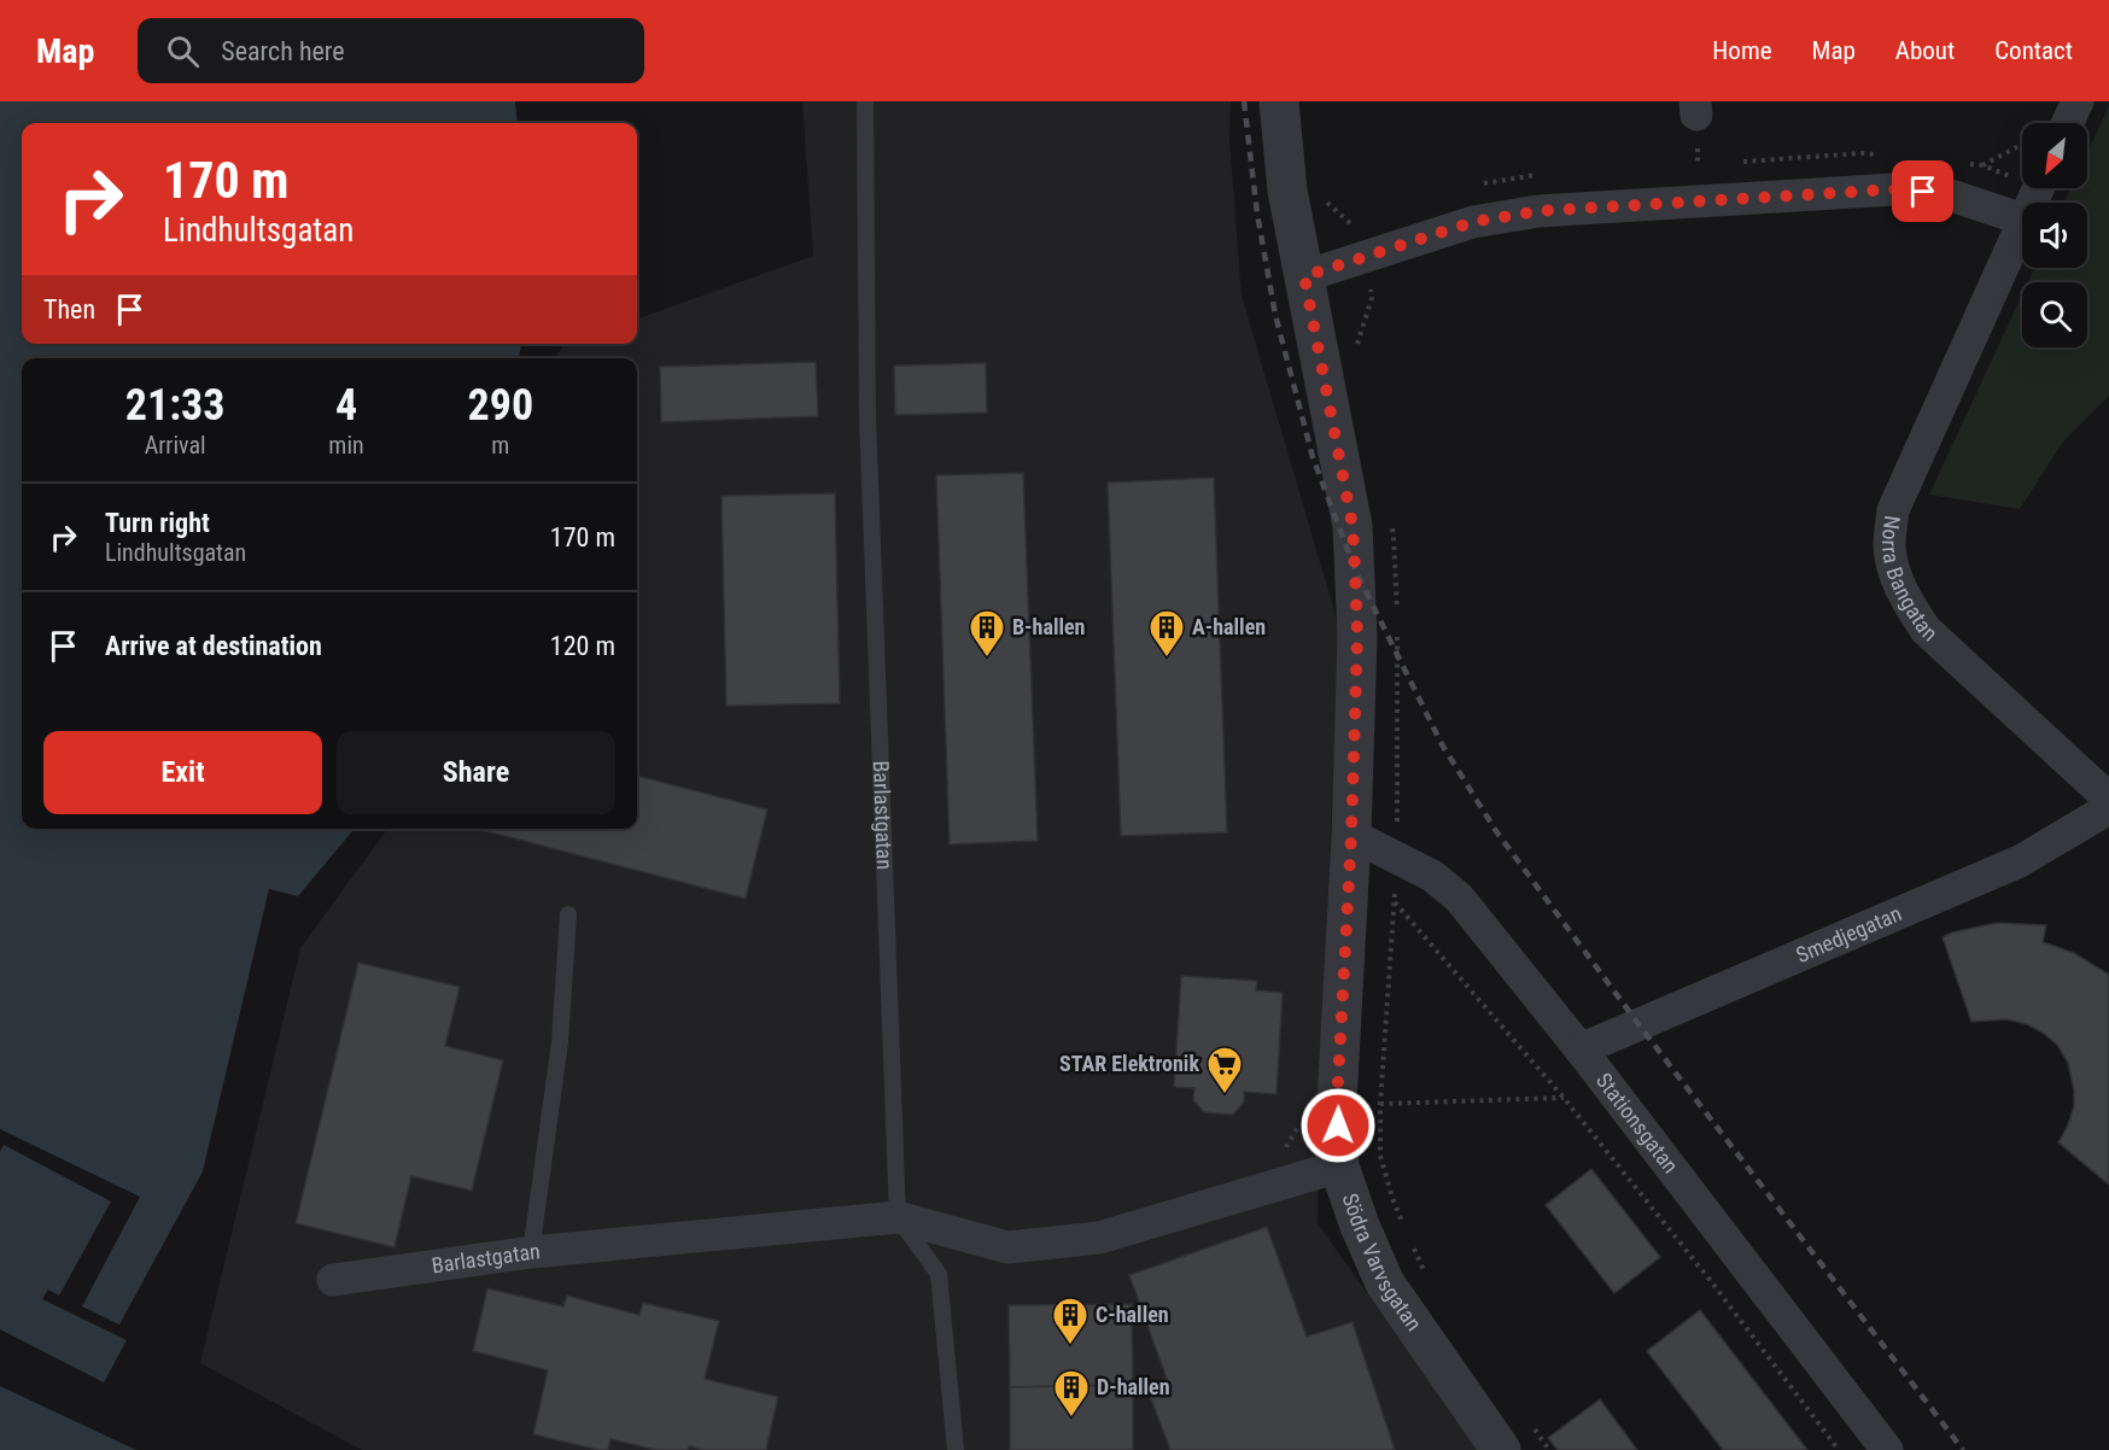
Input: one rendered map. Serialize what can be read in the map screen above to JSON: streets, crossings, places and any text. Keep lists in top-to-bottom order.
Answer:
{
  "streets": {
    "street": [
      "Norra Bangatan",
      "Barlastgatan",
      "Smedjegatan",
      "Stationsgatan",
      "Södra Varvsgatan"
    ]
  },
  "crossings": [
    ["Barlastgatan", "Södra Varvsgatan"],
    ["Smedjegatan", "Stationsgatan"],
    ["Stationsgatan", "Södra Varvsgatan"]
  ],
  "places": {
    "building": [
      "B-hallen",
      "A-hallen",
      "C-hallen",
      "D-hallen"
    ],
    "supermarket": ["STAR Elektronik"]
  },
  "north": "bottom left",
  "page": {
    "header": "Map",
    "search": "Search here",
    "nav": [
      "Home",
      "Map",
      "About",
      "Contact"
    ],
    "turn": ["170 m", "Lindhultsgatan"],
    "then": "Then",
    "eta": [
      "21:33",
      "Arrival",
      "4",
      "min",
      "290",
      "m"
    ],
    "list": [
      {
        "name": "Turn right",
        "note": "Lindhultsgatan",
        "value": "170 m"
      },
      {
        "name": "Arrive at destination",
        "value": "120 m"
      }
    ],
    "buttons": ["Exit", "Share"]
  }
}
